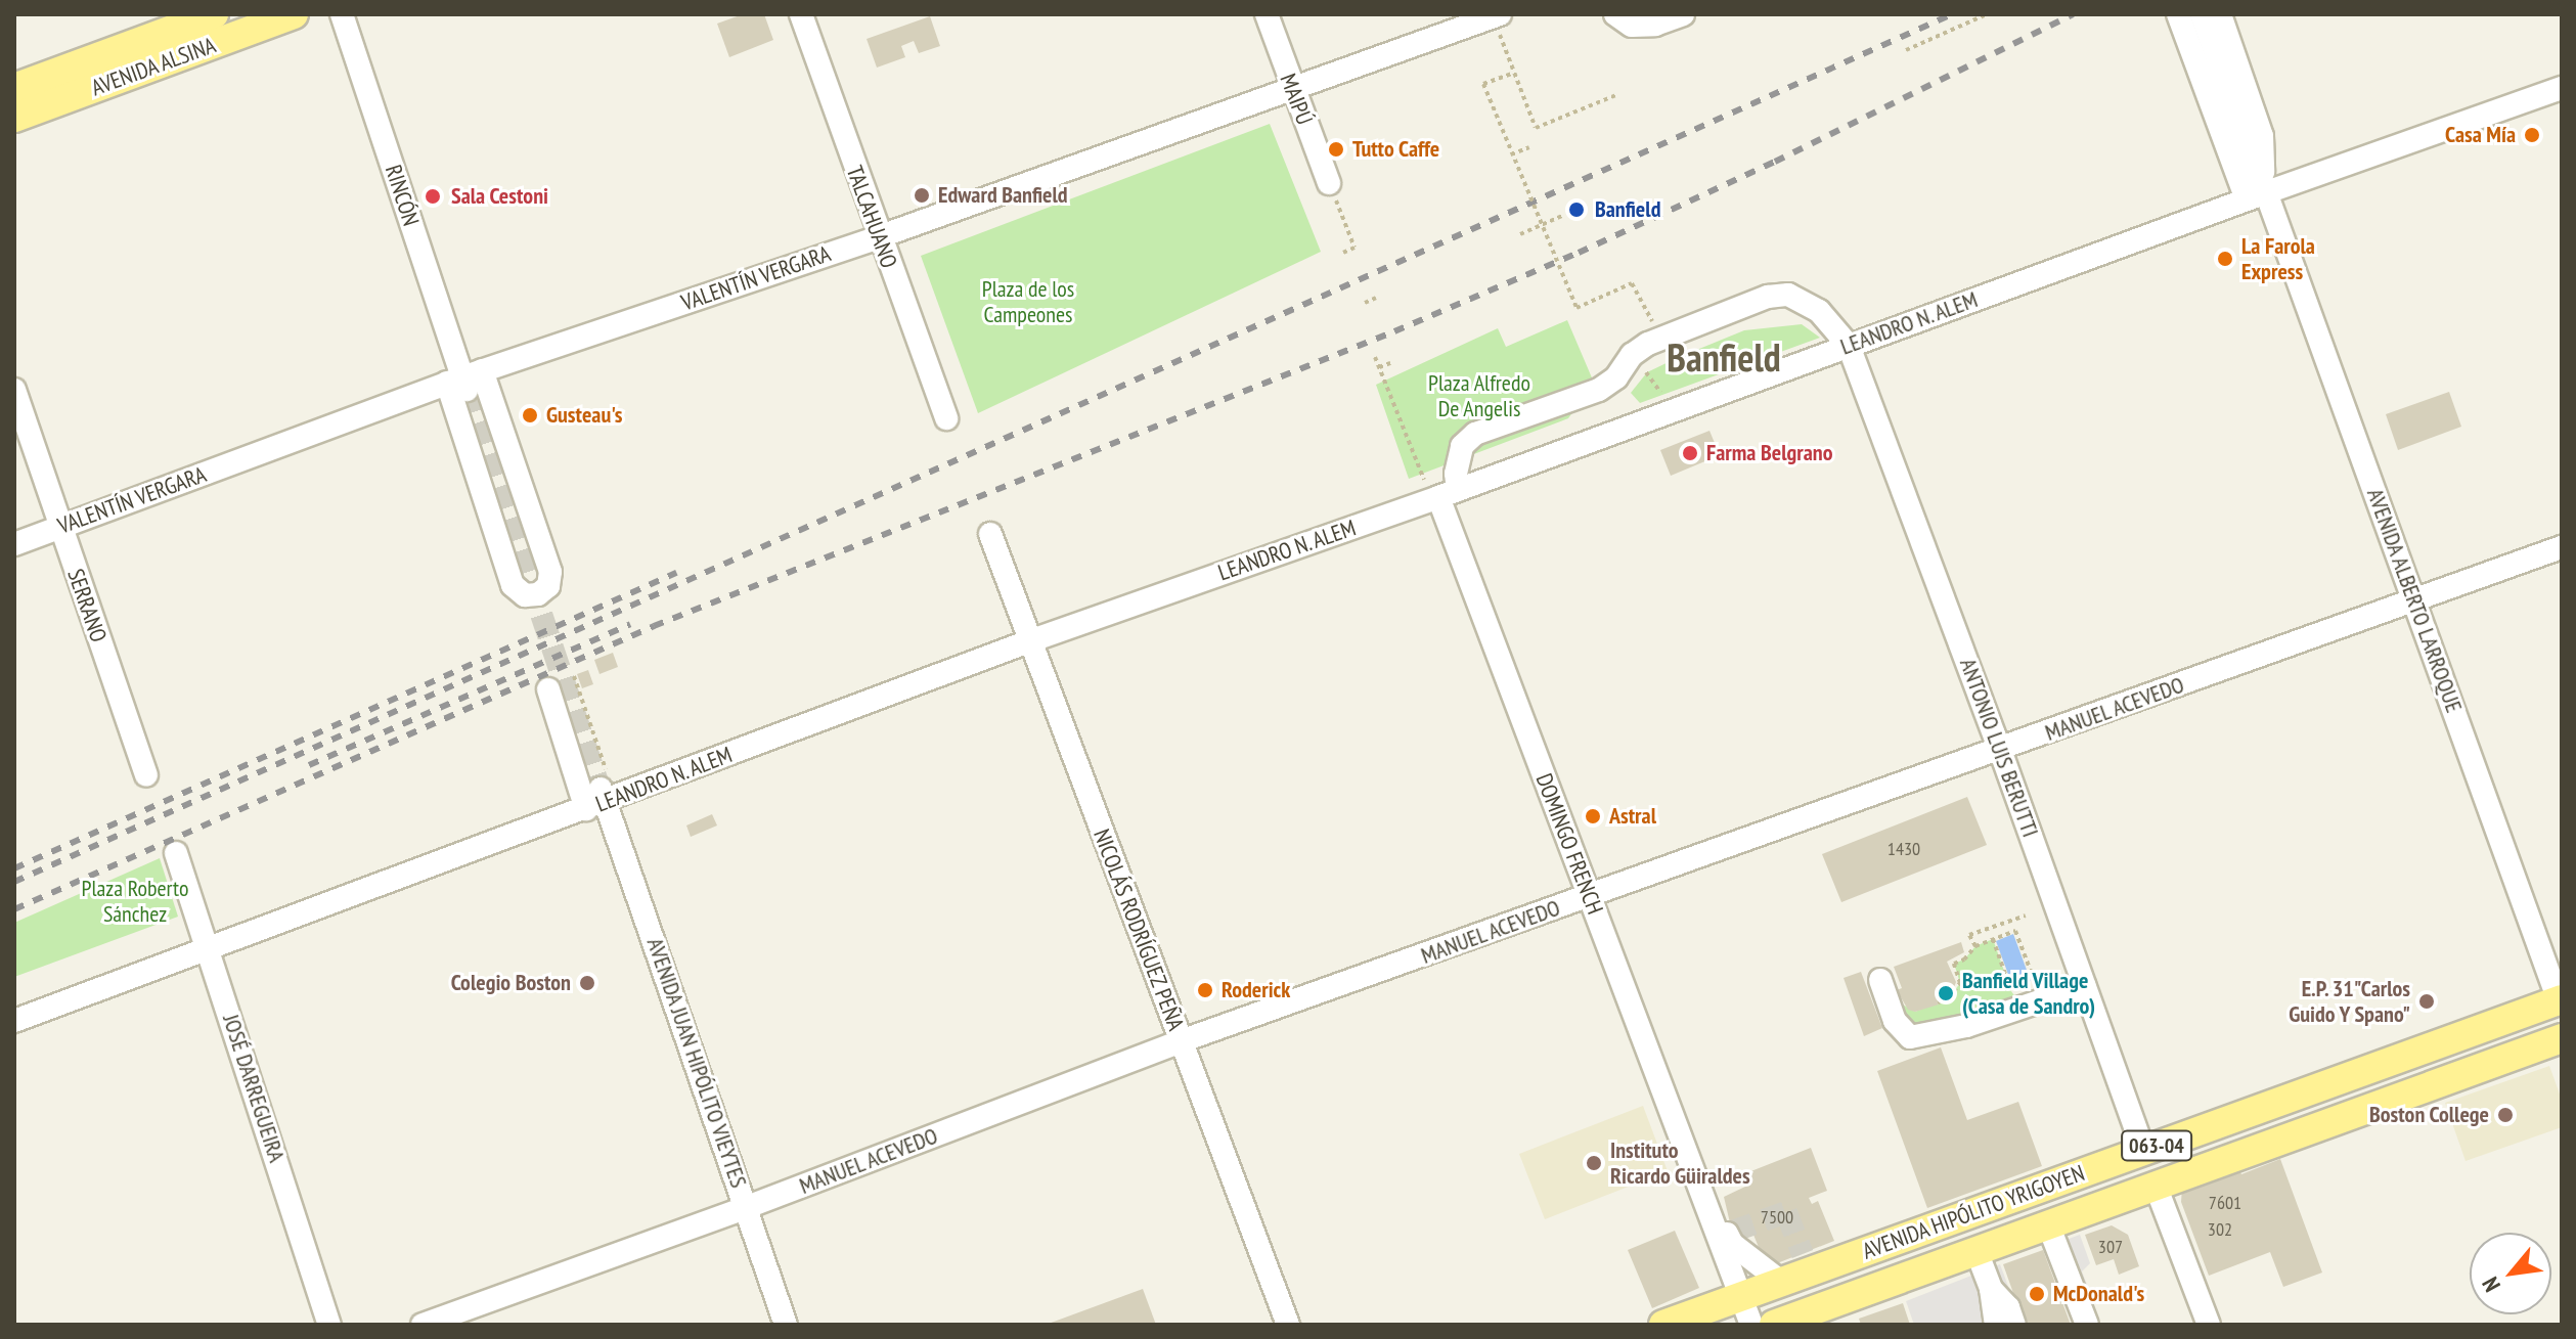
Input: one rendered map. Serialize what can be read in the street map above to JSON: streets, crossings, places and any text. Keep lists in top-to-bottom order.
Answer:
{
  "streets": {
    "main road": ["AVENIDA ALSINA", "063-04", "AVENIDA HIPÓLITO YRIGOYEN"],
    "street": [
      "MAIPÚ",
      "RINCÓN",
      "TALCAHUANO",
      "VALENTÍN VERGARA",
      "LEANDRO N. ALEM",
      "AVENIDA ALBERTO LARROQUE",
      "SERRANO",
      "MANUEL ACEVEDO",
      "ANTONIO LUIS BERUTTI",
      "DOMINGO FRENCH",
      "NICOLÁS RODRÍGUEZ PEÑA",
      "AVENIDA JUAN HIPÓLITO VIEYTES",
      "JOSÉ DARREGUEIRA"
    ]
  },
  "crossings": [
    ["MAIPÚ", "VALENTÍN VERGARA"],
    ["RINCÓN", "VALENTÍN VERGARA"],
    ["TALCAHUANO", "VALENTÍN VERGARA"],
    ["VALENTÍN VERGARA", "SERRANO"],
    ["LEANDRO N. ALEM", "AVENIDA ALBERTO LARROQUE"],
    ["LEANDRO N. ALEM", "ANTONIO LUIS BERUTTI"],
    ["LEANDRO N. ALEM", "DOMINGO FRENCH"],
    ["LEANDRO N. ALEM", "NICOLÁS RODRÍGUEZ PEÑA"],
    ["LEANDRO N. ALEM", "AVENIDA JUAN HIPÓLITO VIEYTES"],
    ["LEANDRO N. ALEM", "JOSÉ DARREGUEIRA"],
    ["AVENIDA ALBERTO LARROQUE", "MANUEL ACEVEDO"],
    ["AVENIDA ALBERTO LARROQUE", "AVENIDA HIPÓLITO YRIGOYEN"],
    ["MANUEL ACEVEDO", "ANTONIO LUIS BERUTTI"],
    ["MANUEL ACEVEDO", "DOMINGO FRENCH"],
    ["MANUEL ACEVEDO", "NICOLÁS RODRÍGUEZ PEÑA"],
    ["MANUEL ACEVEDO", "AVENIDA JUAN HIPÓLITO VIEYTES"],
    ["ANTONIO LUIS BERUTTI", "AVENIDA HIPÓLITO YRIGOYEN"],
    ["DOMINGO FRENCH", "AVENIDA HIPÓLITO YRIGOYEN"]
  ],
  "districts": ["Banfield"],
  "parks": ["Plaza de los Campeones", "Plaza Alfredo De Angelis", "Plaza Roberto Sánchez"],
  "places": [
    "Casa Mía",
    "Tutto Caffe",
    "Edward Banfield",
    "Sala Cestoni",
    "Banfield",
    "La Farola Express",
    "Gusteau's",
    "Farma Belgrano",
    "Astral",
    "Colegio Boston",
    "Roderick",
    "Banfield Village (Casa de Sandro)",
    "E.P. 31\"Carlos Guido Y Spano\"",
    "Boston College",
    "Instituto Ricardo Güiraldes",
    "McDonald's"
  ],
  "house_numbers": [
    "1430",
    "7601",
    "7500",
    "302",
    "307"
  ],
  "north": "bottom left"
}
